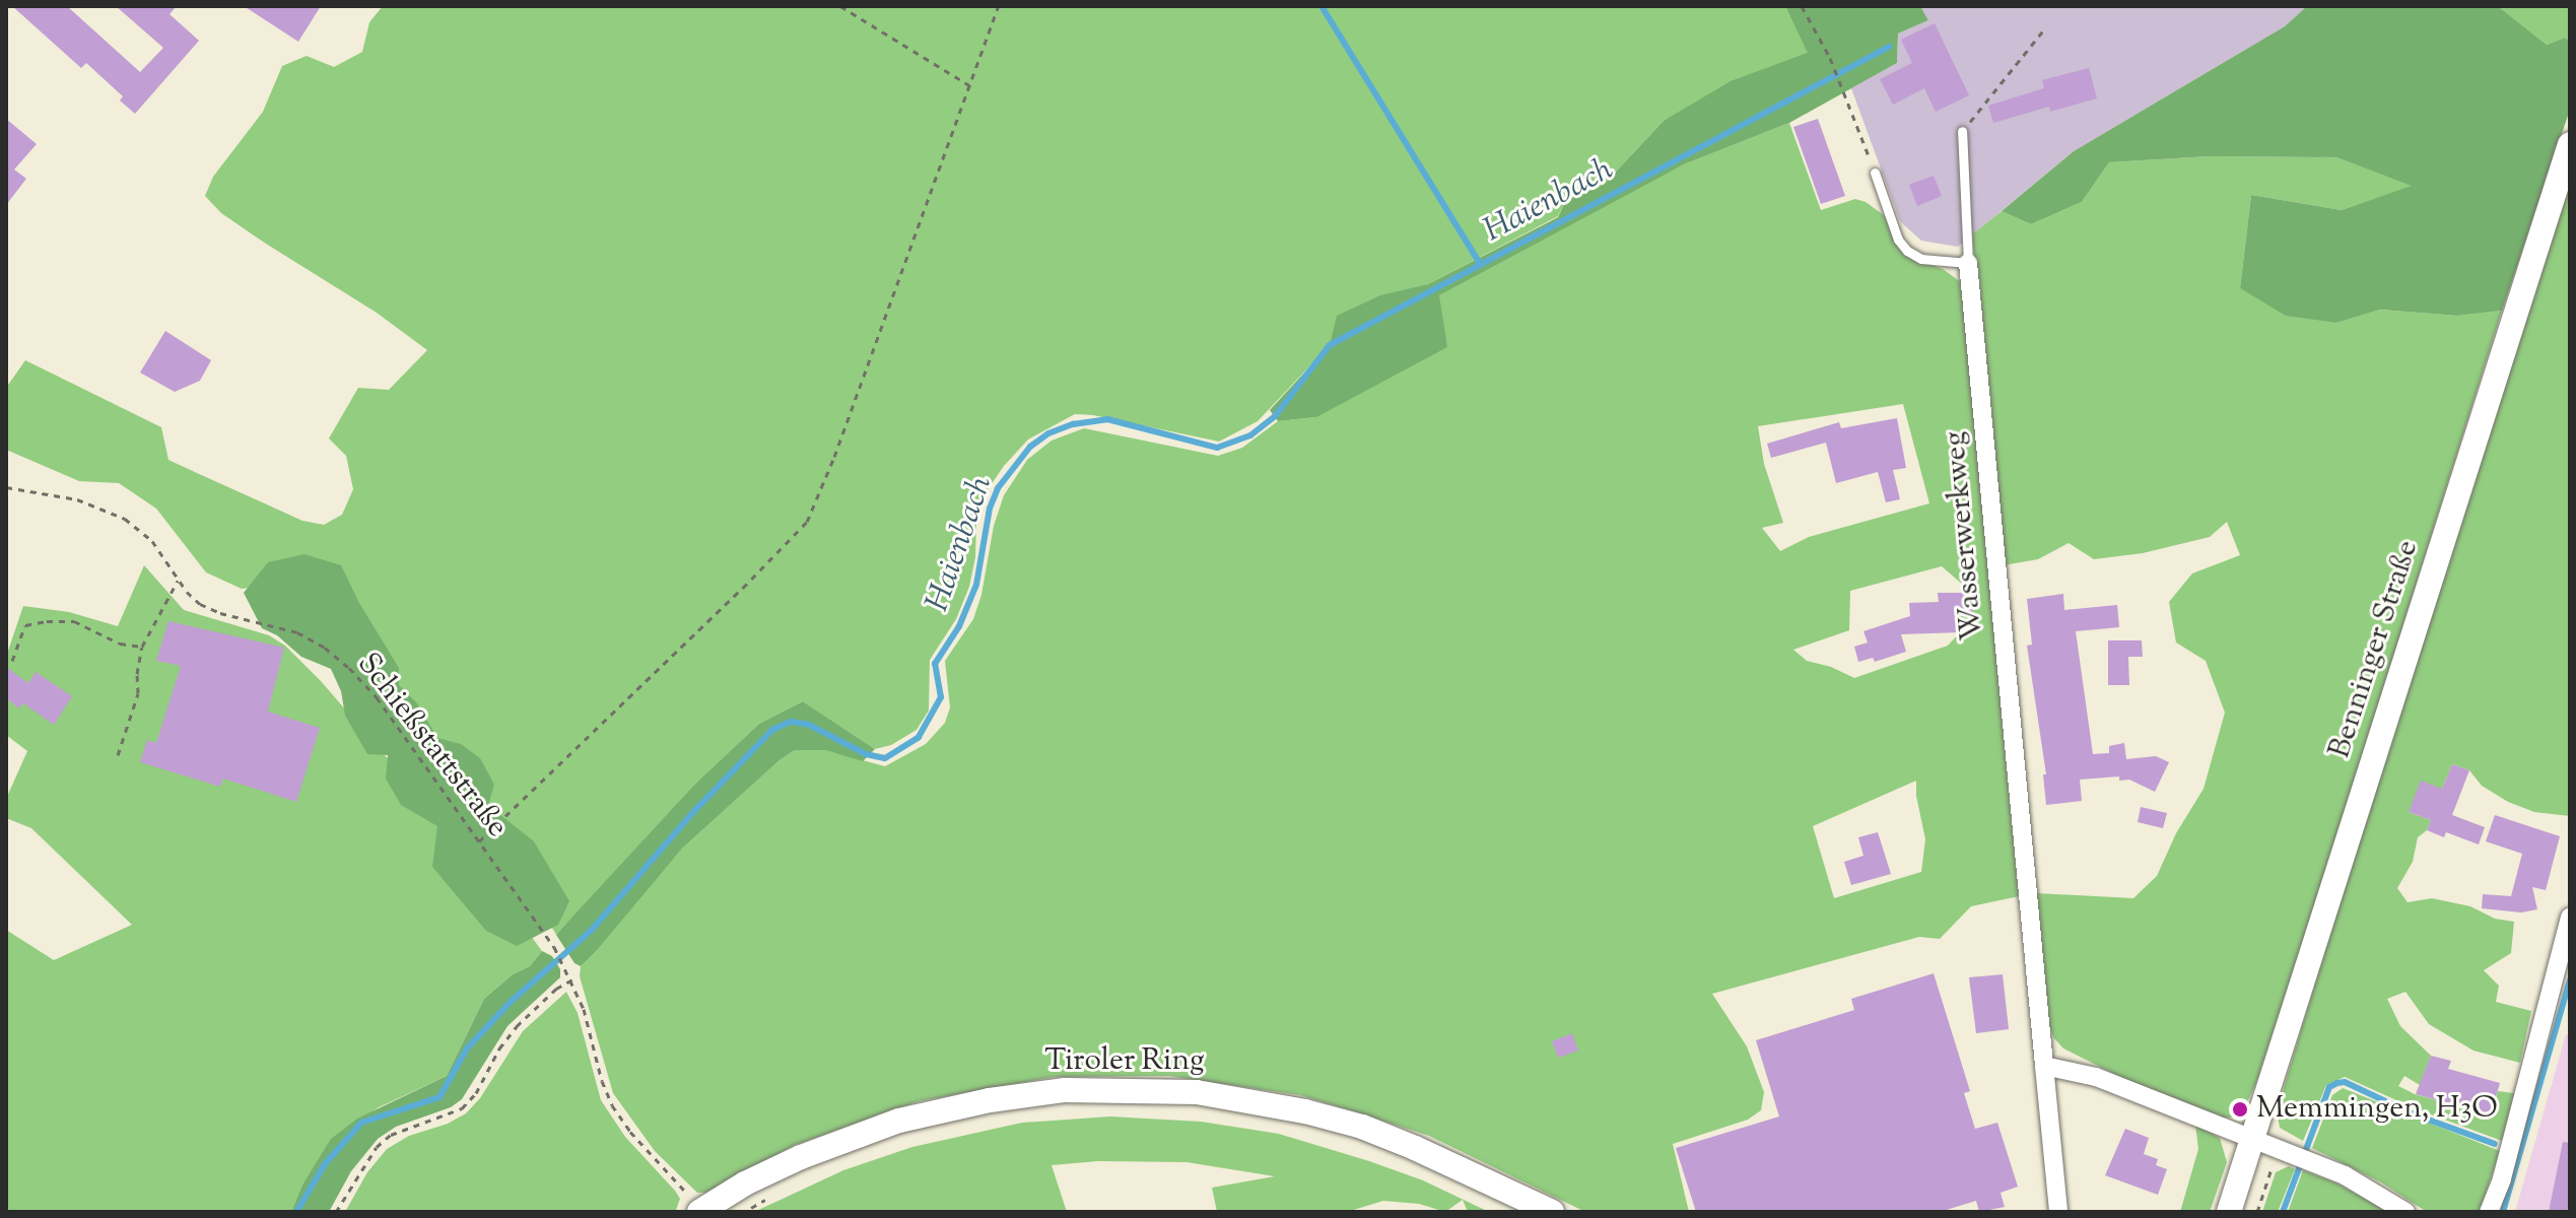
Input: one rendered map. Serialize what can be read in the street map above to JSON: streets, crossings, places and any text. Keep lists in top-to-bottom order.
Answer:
{
  "streets": {
    "main road": ["Benninger Straße", "Tiroler Ring"],
    "street": ["Wasserwerkweg"],
    "path": ["Schießstattstraße"]
  },
  "crossings": [
    ["Schießstattstraße", "Tiroler Ring"]
  ],
  "water": ["Haienbach"],
  "places": ["Memmingen, H3O"]
}
